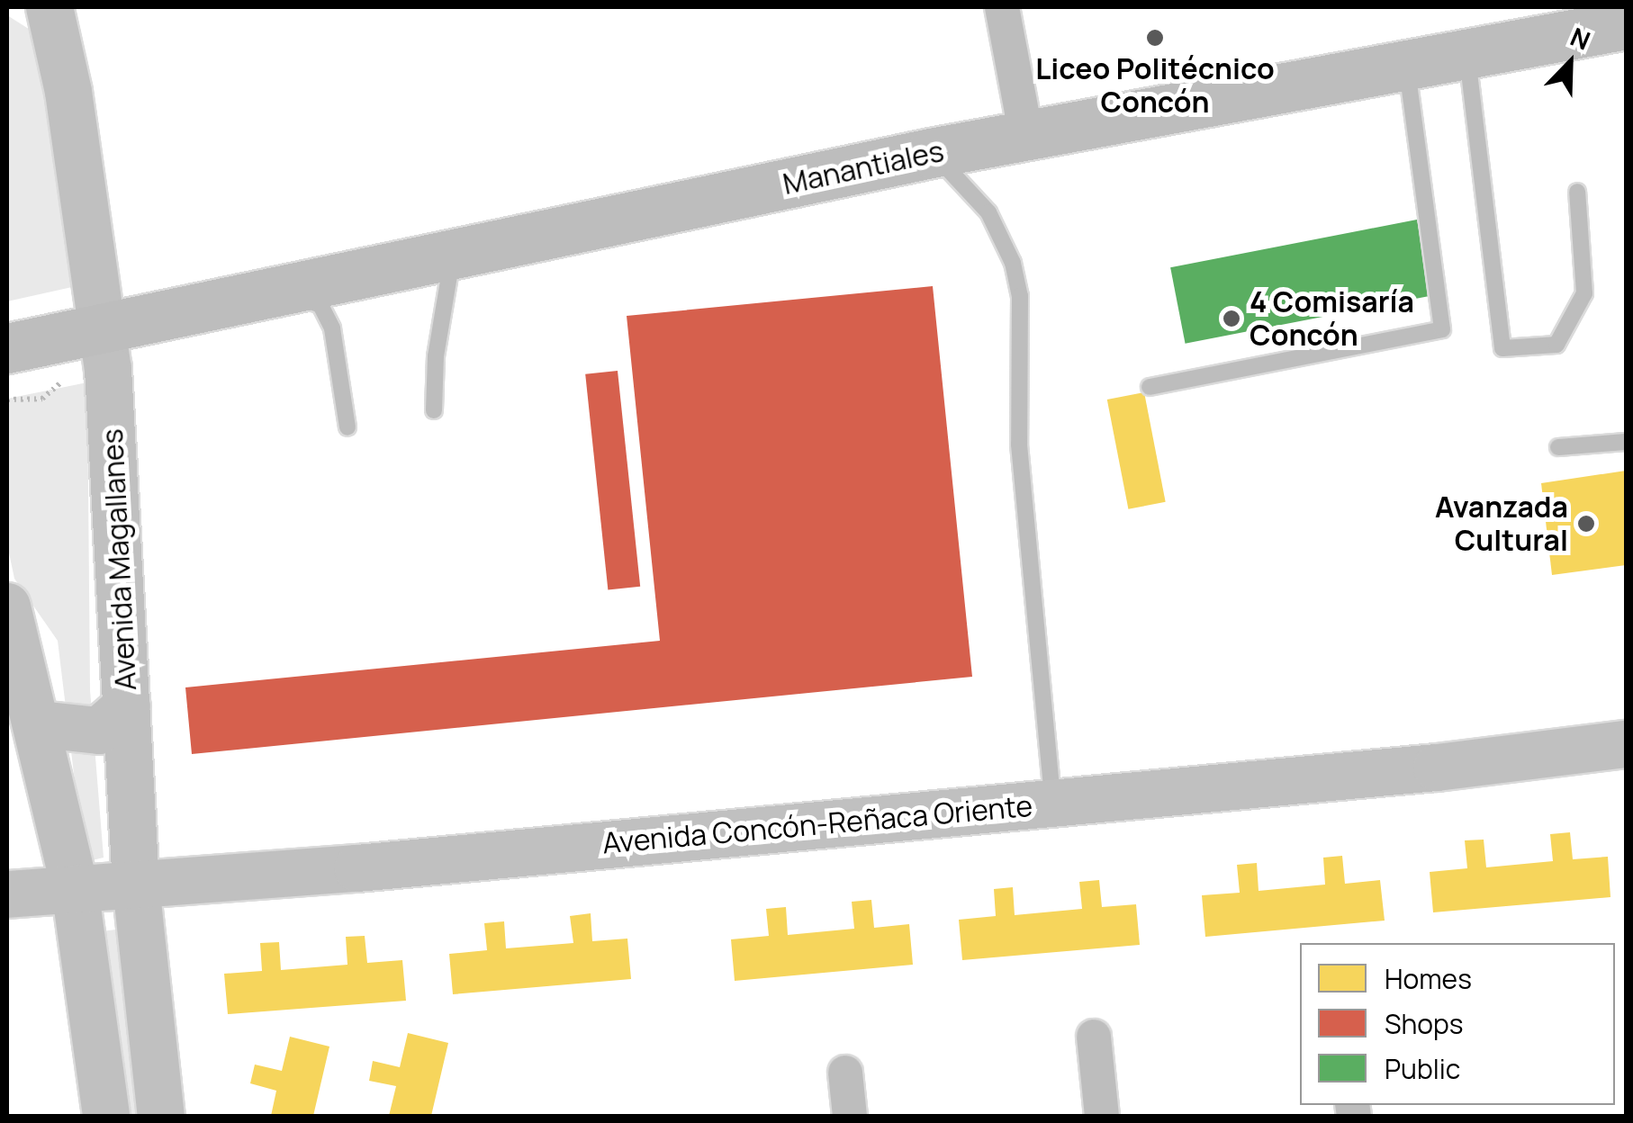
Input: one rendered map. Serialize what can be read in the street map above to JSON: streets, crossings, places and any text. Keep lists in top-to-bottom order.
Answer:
{
  "streets": {
    "main road": ["Manantiales"],
    "street": ["Avenida Magallanes", "Avenida Concón-Reñaca Oriente"]
  },
  "crossings": [
    ["Manantiales", "Avenida Magallanes"],
    ["Avenida Magallanes", "Avenida Concón-Reñaca Oriente"]
  ],
  "places": ["Liceo Politécnico Concón", "4 Comisaría Concón", "Avanzada Cultural"],
  "legend": ["Homes", "Shops", "Public"],
  "north": "top right"
}
